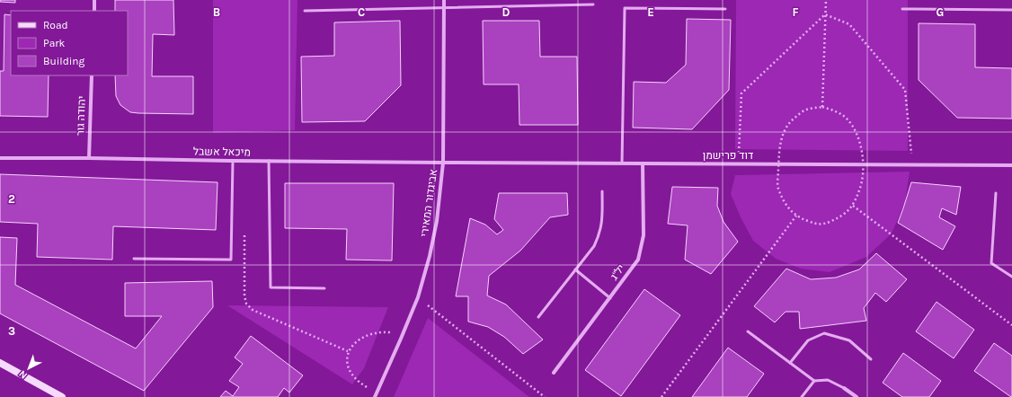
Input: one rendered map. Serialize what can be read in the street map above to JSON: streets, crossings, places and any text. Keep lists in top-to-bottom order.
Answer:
{
  "streets": {
    "street": [
      "יהודה גור",
      "מיכאל אשבל",
      "דוד פרישמן",
      "אביגדור המאירי",
      "יל\"ג"
    ]
  },
  "crossings": [
    ["יהודה גור", "מיכאל אשבל"],
    ["מיכאל אשבל", "דוד פרישמן"],
    ["מיכאל אשבל", "אביגדור המאירי"],
    ["דוד פרישמן", "אביגדור המאירי"],
    ["דוד פרישמן", "יל\"ג"]
  ],
  "legend": ["Road", "Park", "Building"],
  "north": "bottom left",
  "grid": {
    "columns": [
      "B",
      "C",
      "D",
      "E",
      "F",
      "G"
    ],
    "rows": ["2", "3"]
  }
}
